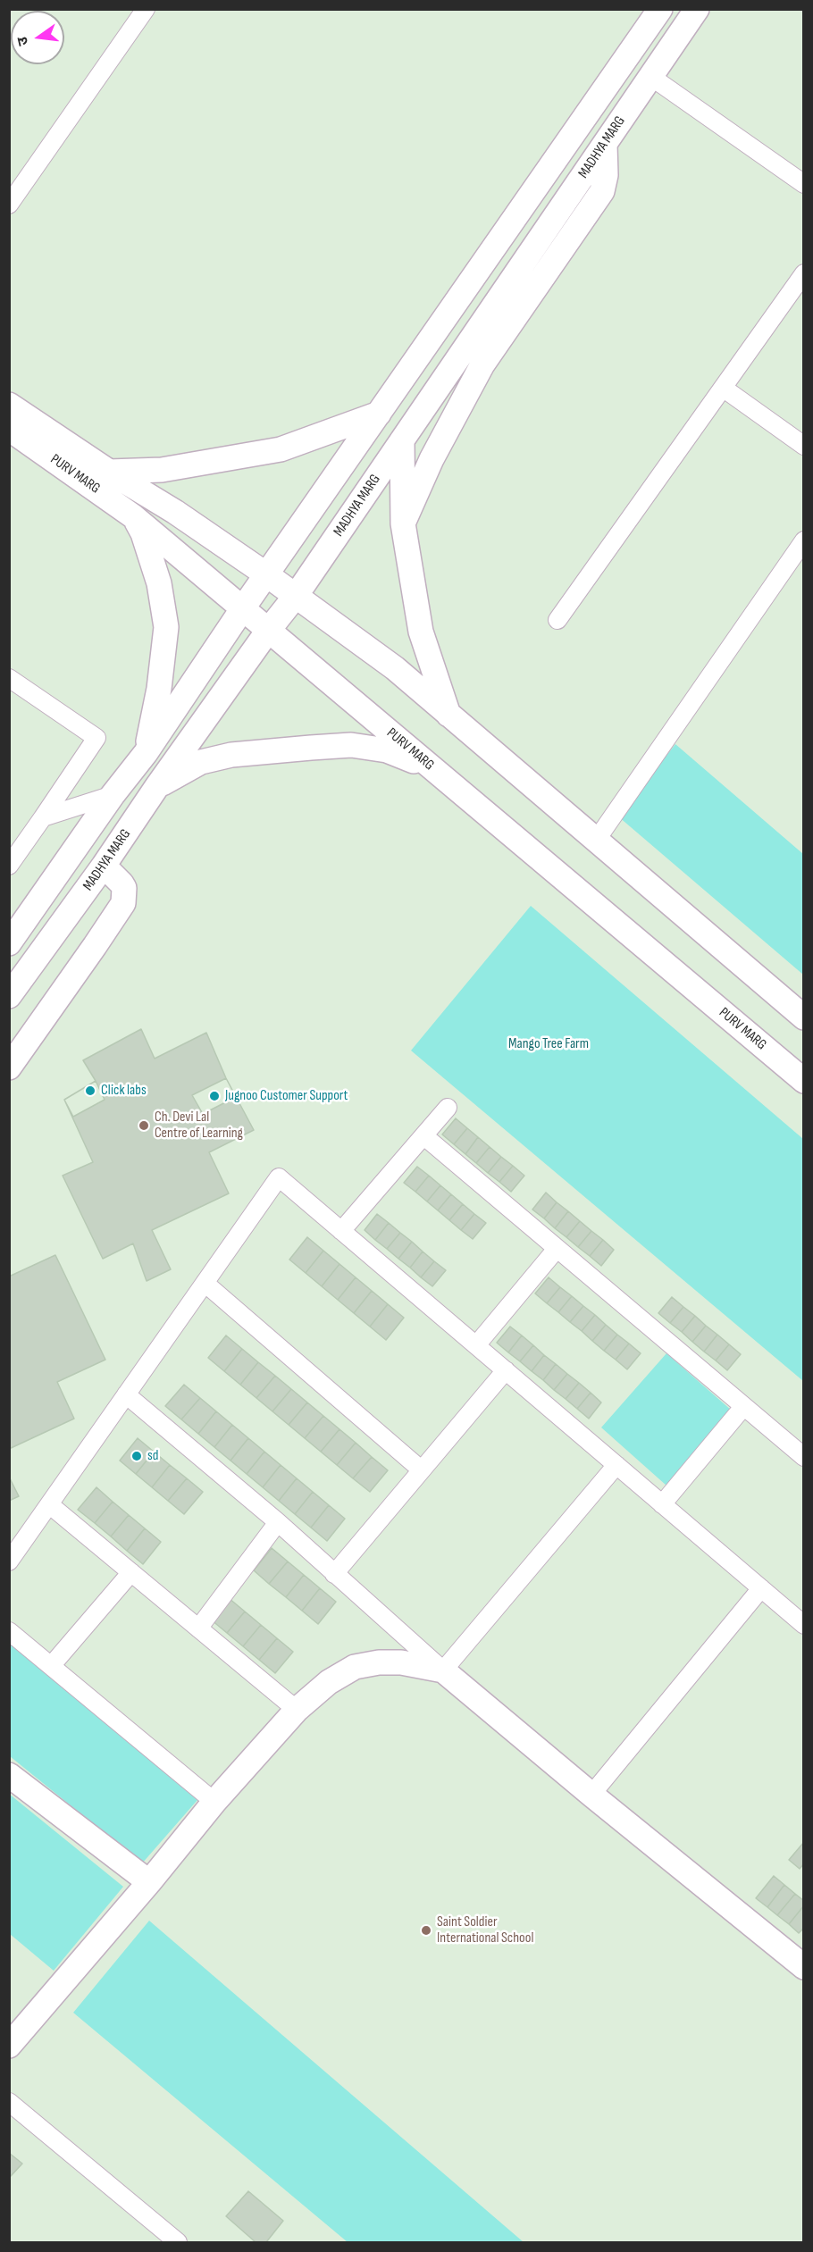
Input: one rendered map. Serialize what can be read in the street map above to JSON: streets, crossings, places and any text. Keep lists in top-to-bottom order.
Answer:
{
  "streets": {
    "main road": ["MADHYA MARG", "PURV MARG"]
  },
  "crossings": [
    ["MADHYA MARG", "PURV MARG"]
  ],
  "parks": ["Mango Tree Farm"],
  "places": [
    "Click labs",
    "Jugnoo Customer Support",
    "Ch. Devi Lal Centre of Learning",
    "sd",
    "Saint Soldier International School"
  ],
  "north": "left"
}
